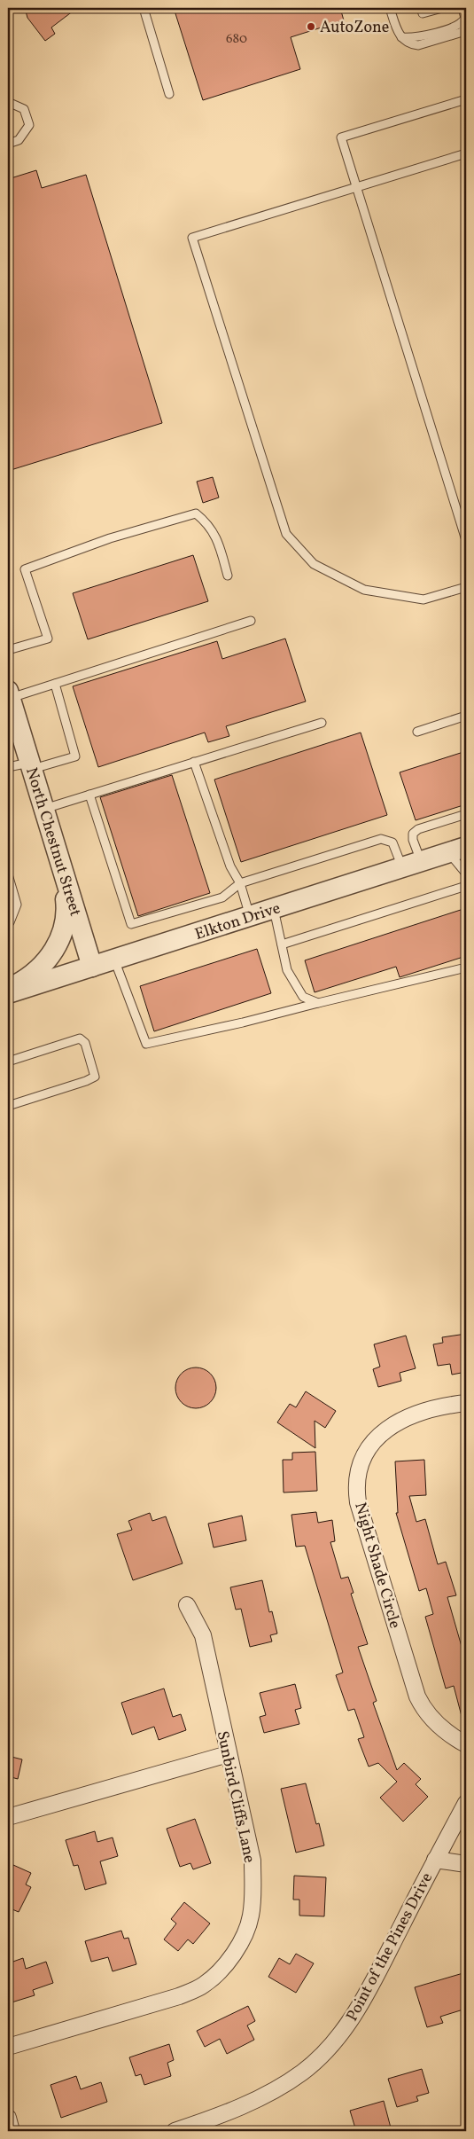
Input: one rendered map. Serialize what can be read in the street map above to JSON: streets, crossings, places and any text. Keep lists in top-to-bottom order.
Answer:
{
  "streets": {
    "street": [
      "North Chestnut Street",
      "Elkton Drive",
      "Night Shade Circle",
      "Sunbird Cliffs Lane",
      "Point of the Pines Drive"
    ]
  },
  "crossings": [
    ["North Chestnut Street", "Elkton Drive"]
  ],
  "places": ["AutoZone"],
  "house_numbers": ["680"]
}
